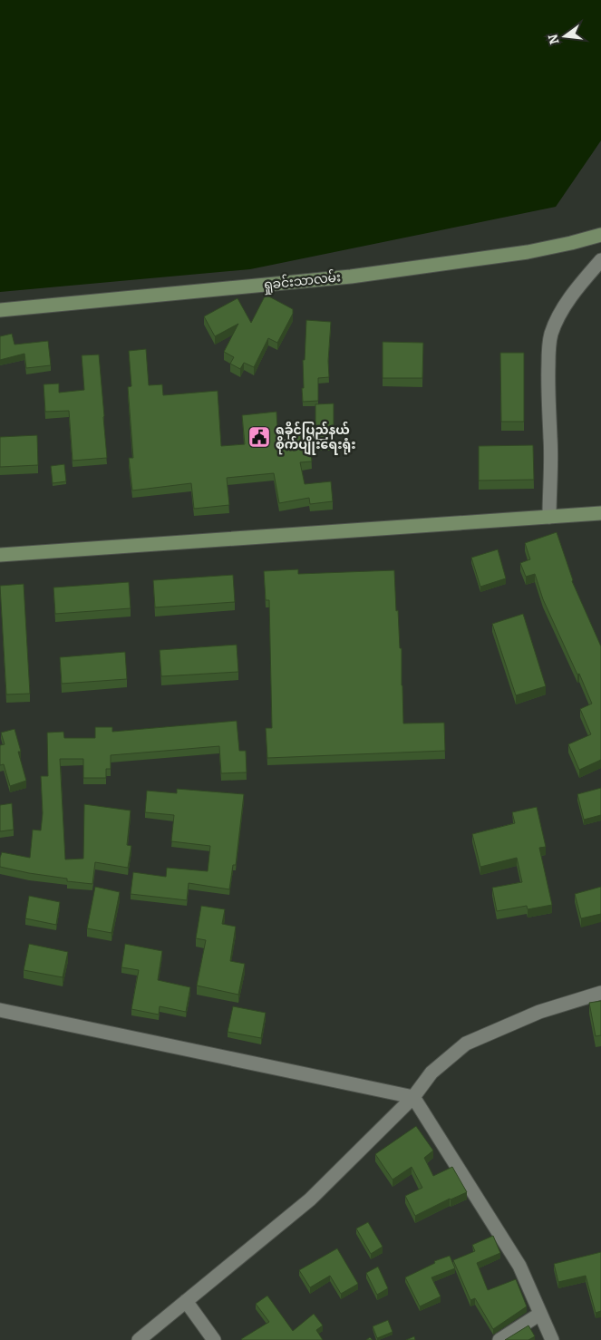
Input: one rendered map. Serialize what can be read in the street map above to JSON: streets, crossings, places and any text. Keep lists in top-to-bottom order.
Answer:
{
  "streets": {
    "street": ["ရှုခင်းသာလမ်း"]
  },
  "places": {
    "public building": ["ရခိုင်ပြည်နယ် စိုက်ပျိုးရေးရုံး"]
  },
  "north": "left"
}
